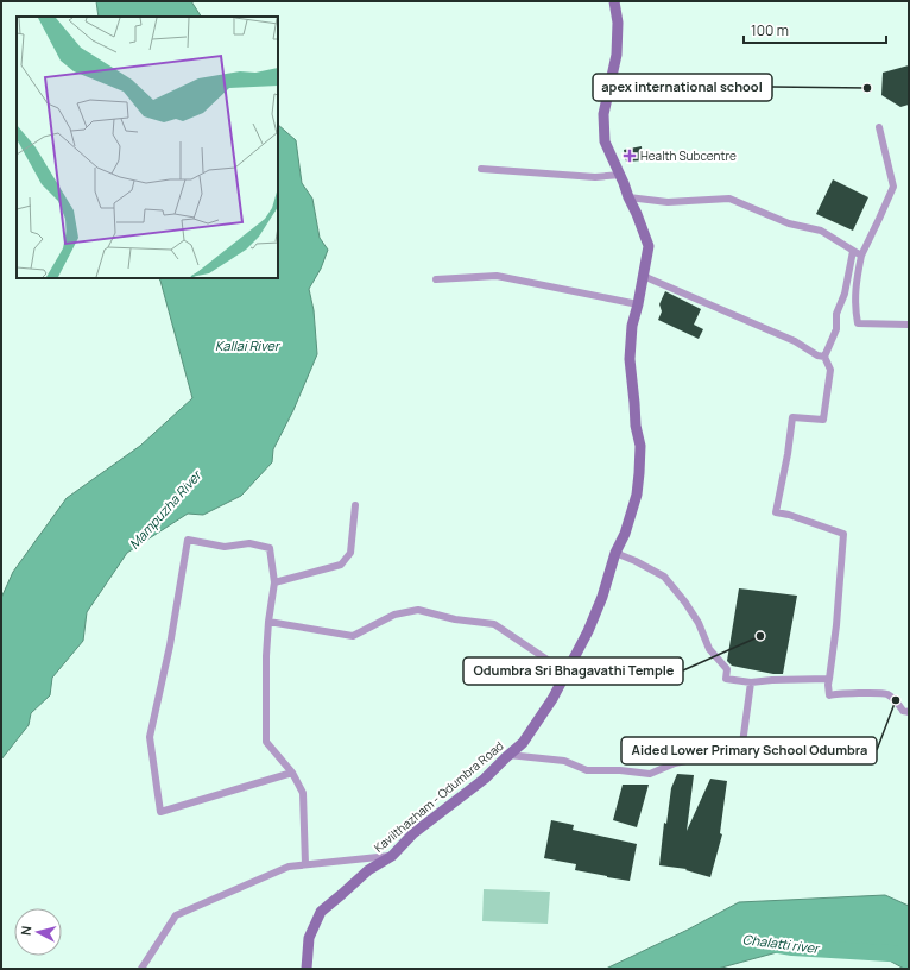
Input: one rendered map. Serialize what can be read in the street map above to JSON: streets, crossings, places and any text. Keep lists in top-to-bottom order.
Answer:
{
  "streets": {
    "main road": ["Kavilthazham - Odumbra Road"]
  },
  "water": ["Kallai River", "Mampuzha River", "Chalatti river"],
  "places": {
    "other": ["apex international school", "Odumbra Sri Bhagavathi Temple", "Aided Lower Primary School Odumbra"],
    "health": ["Health Subcentre"]
  },
  "scale_bar": "100 m",
  "north": "left"
}
